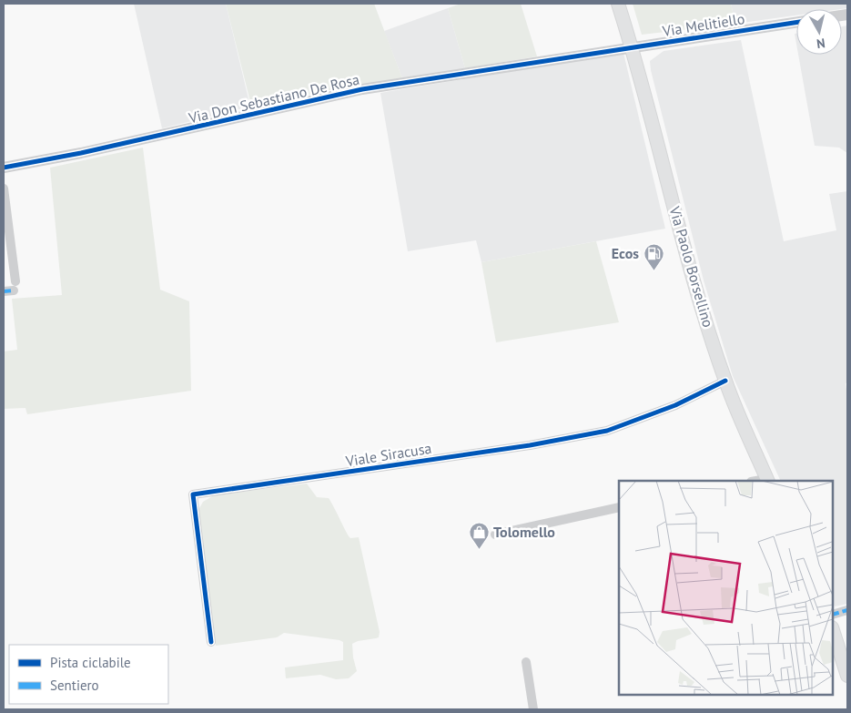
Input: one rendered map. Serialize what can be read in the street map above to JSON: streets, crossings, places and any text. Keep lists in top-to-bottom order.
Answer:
{
  "streets": {
    "main road": ["Via Paolo Borsellino"],
    "street": ["Via Melitiello", "Via Don Sebastiano De Rosa", "Viale Siracusa"]
  },
  "crossings": [
    ["Via Melitiello", "Via Don Sebastiano De Rosa"],
    ["Via Melitiello", "Via Paolo Borsellino"],
    ["Via Don Sebastiano De Rosa", "Via Paolo Borsellino"],
    ["Via Paolo Borsellino", "Viale Siracusa"]
  ],
  "places": {
    "fuel station": ["Ecos"],
    "shop": ["Tolomello"]
  },
  "legend": ["Pista ciclabile", "Sentiero"],
  "north": "bottom"
}
